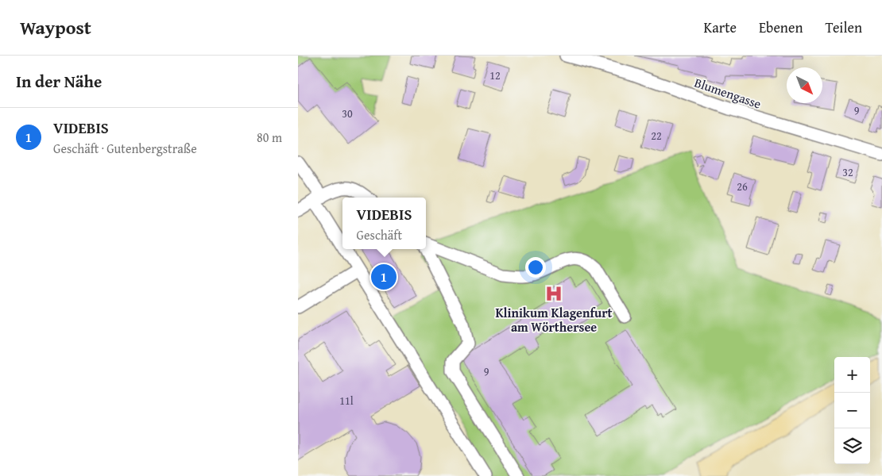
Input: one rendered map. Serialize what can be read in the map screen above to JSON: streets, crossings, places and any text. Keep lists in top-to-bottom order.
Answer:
{
  "streets": {
    "street": ["Blumengasse"]
  },
  "places": {
    "hospital": ["Klinikum Klagenfurt am Wörthersee"]
  },
  "house_numbers": [
    "12",
    "9",
    "30",
    "22",
    "32",
    "26",
    "9",
    "11l"
  ],
  "north": "bottom right",
  "page": {
    "header": "Waypost",
    "nav": ["Karte", "Ebenen", "Teilen"],
    "heading": "In der Nähe",
    "list": [
      {
        "mark": "1",
        "name": "VIDEBIS",
        "note": "Geschäft · Gutenbergstraße",
        "value": "80 m"
      }
    ],
    "popup": ["VIDEBIS", "Geschäft"],
    "pins": "1",
    "map_buttons": ["+", "−"]
  }
}
